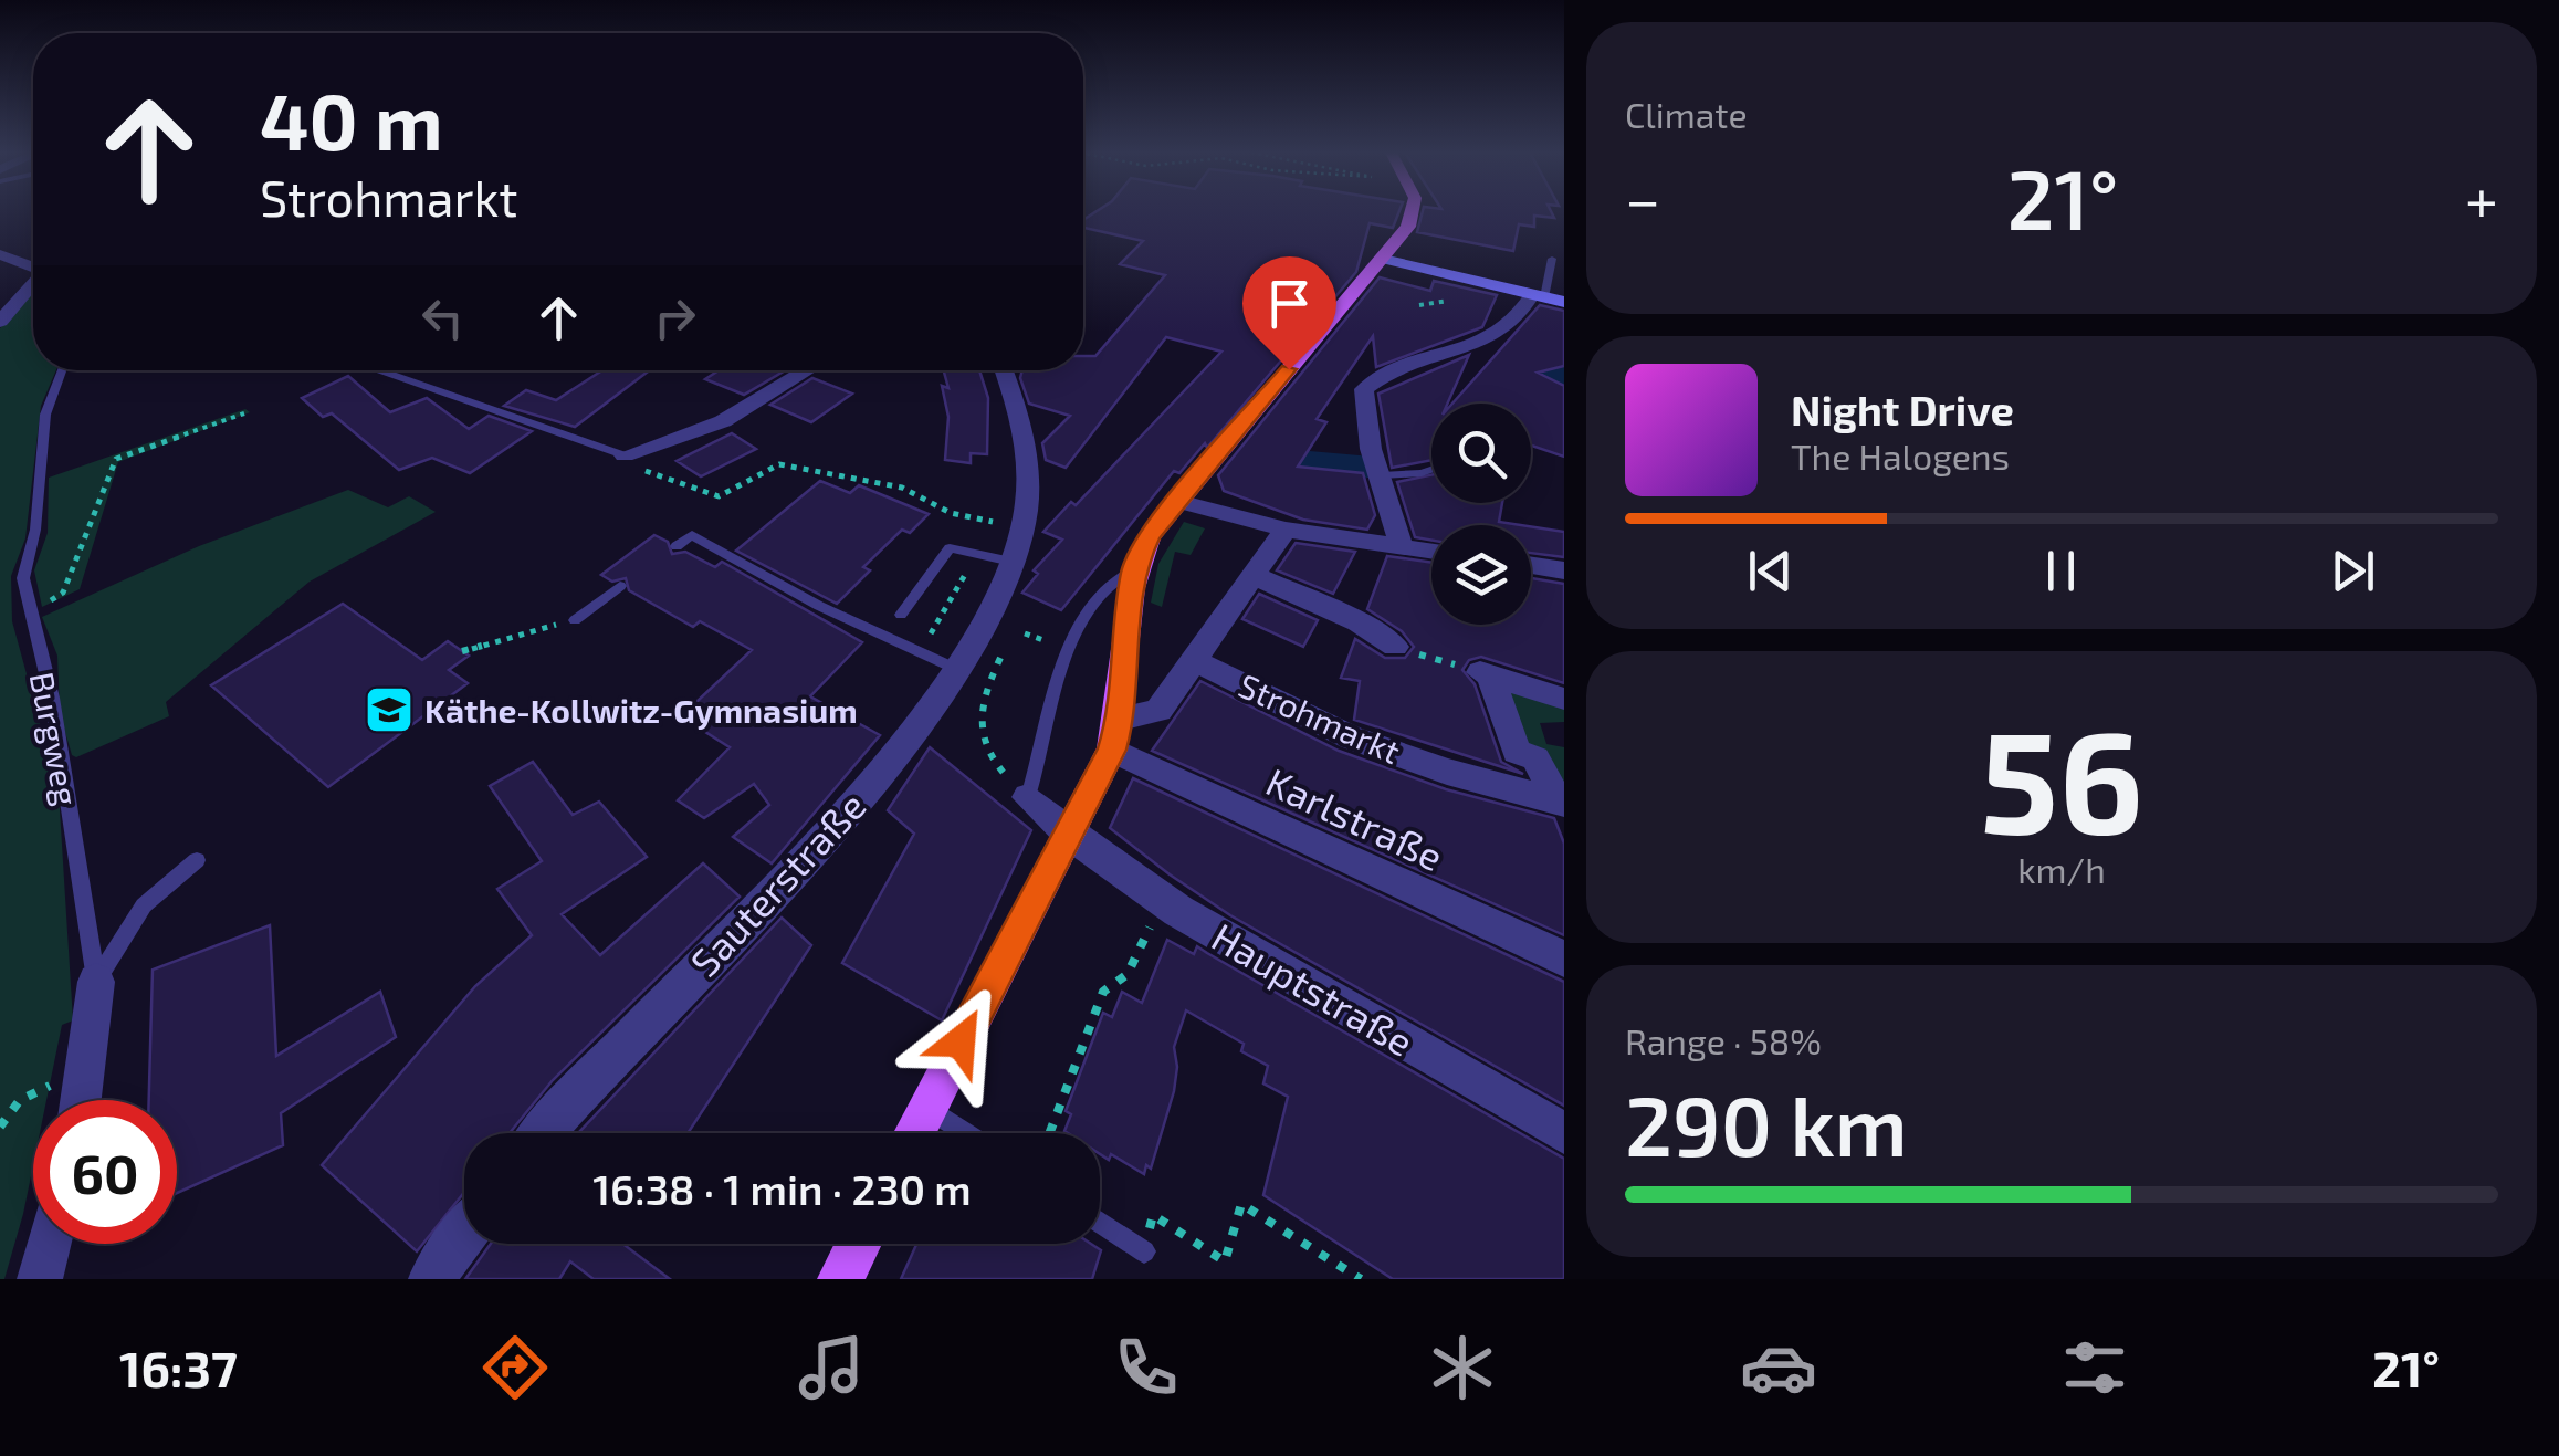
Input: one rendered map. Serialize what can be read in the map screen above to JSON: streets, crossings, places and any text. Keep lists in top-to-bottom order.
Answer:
{
  "streets": {
    "street": [
      "Strohmarkt",
      "Burgweg",
      "Karlstraße",
      "Sauterstraße",
      "Hauptstraße"
    ]
  },
  "crossings": [
    ["Strohmarkt", "Karlstraße"]
  ],
  "places": {
    "school or university": ["Käthe-Kollwitz-Gymnasium"]
  },
  "page": {
    "tile": [
      "Climate",
      ["56", "km/h"],
      ["Range · 58%", "290 km"]
    ],
    "turn": ["40 m", "Strohmarkt"],
    "heat": ["−", "21°", "+"],
    "song": ["Night Drive", "The Halogens"],
    "limit": "60",
    "trip": "16:38 · 1 min · 230 m",
    "tabs": ["16:37", "21°"]
  }
}
